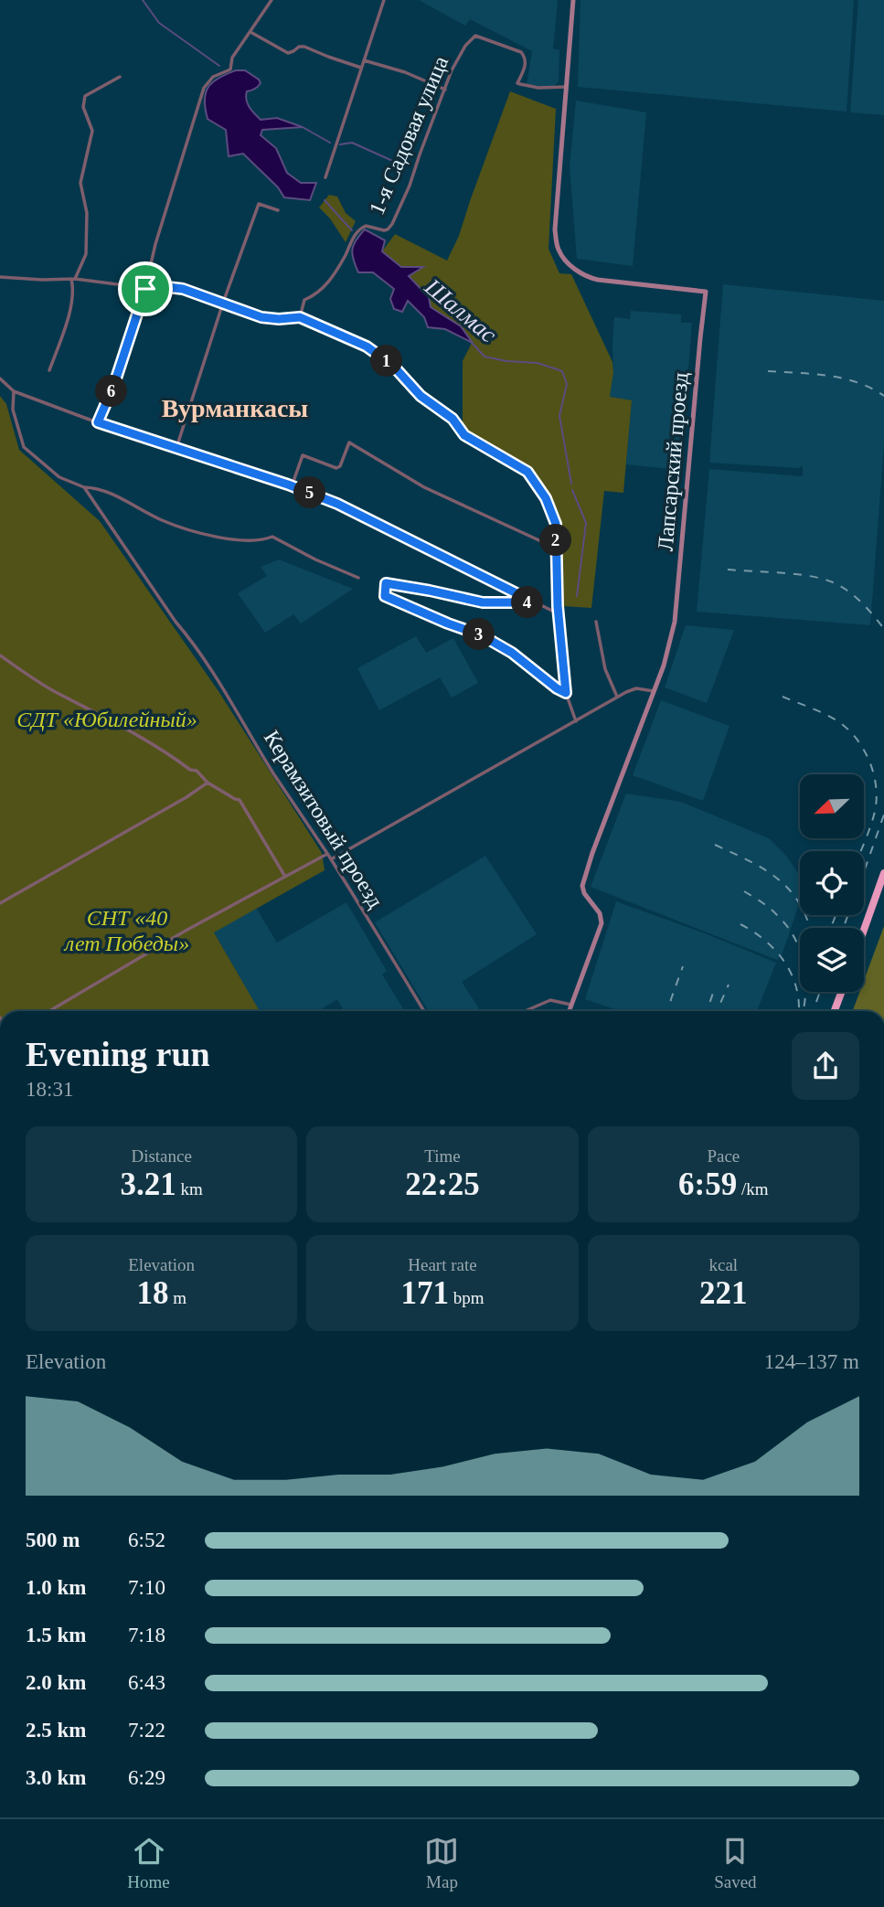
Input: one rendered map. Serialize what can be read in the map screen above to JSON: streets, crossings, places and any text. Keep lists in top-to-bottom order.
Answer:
{
  "streets": {
    "street": ["1-я Садовая улица", "Лапсарский проезд", "Керамзитовый проезд"]
  },
  "crossings": [
    ["1-я Садовая улица", "Лапсарский проезд"]
  ],
  "districts": ["Вурманкасы"],
  "water": ["Шалмас"],
  "parks": ["СДТ «Юбилейный»", "СНТ «40 лет Победы»"],
  "north": "bottom left",
  "page": {
    "pins": [
      "1",
      "6",
      "5",
      "2",
      "4",
      "3"
    ],
    "heading": ["Evening run", "18:31"],
    "stats": [
      ["Distance", "3.21 km"],
      ["Time", "22:25"],
      ["Pace", "6:59 /km"],
      ["Elevation", "18 m"],
      ["Heart rate", "171 bpm"],
      ["kcal", "221"]
    ],
    "chart": ["Elevation", "124–137 m"],
    "list": [
      {
        "name": "500 m",
        "note": "6:52"
      },
      {
        "name": "1.0 km",
        "note": "7:10"
      },
      {
        "name": "1.5 km",
        "note": "7:18"
      },
      {
        "name": "2.0 km",
        "note": "6:43"
      },
      {
        "name": "2.5 km",
        "note": "7:22"
      },
      {
        "name": "3.0 km",
        "note": "6:29"
      }
    ],
    "tabs": ["Home", "Map", "Saved"]
  }
}
